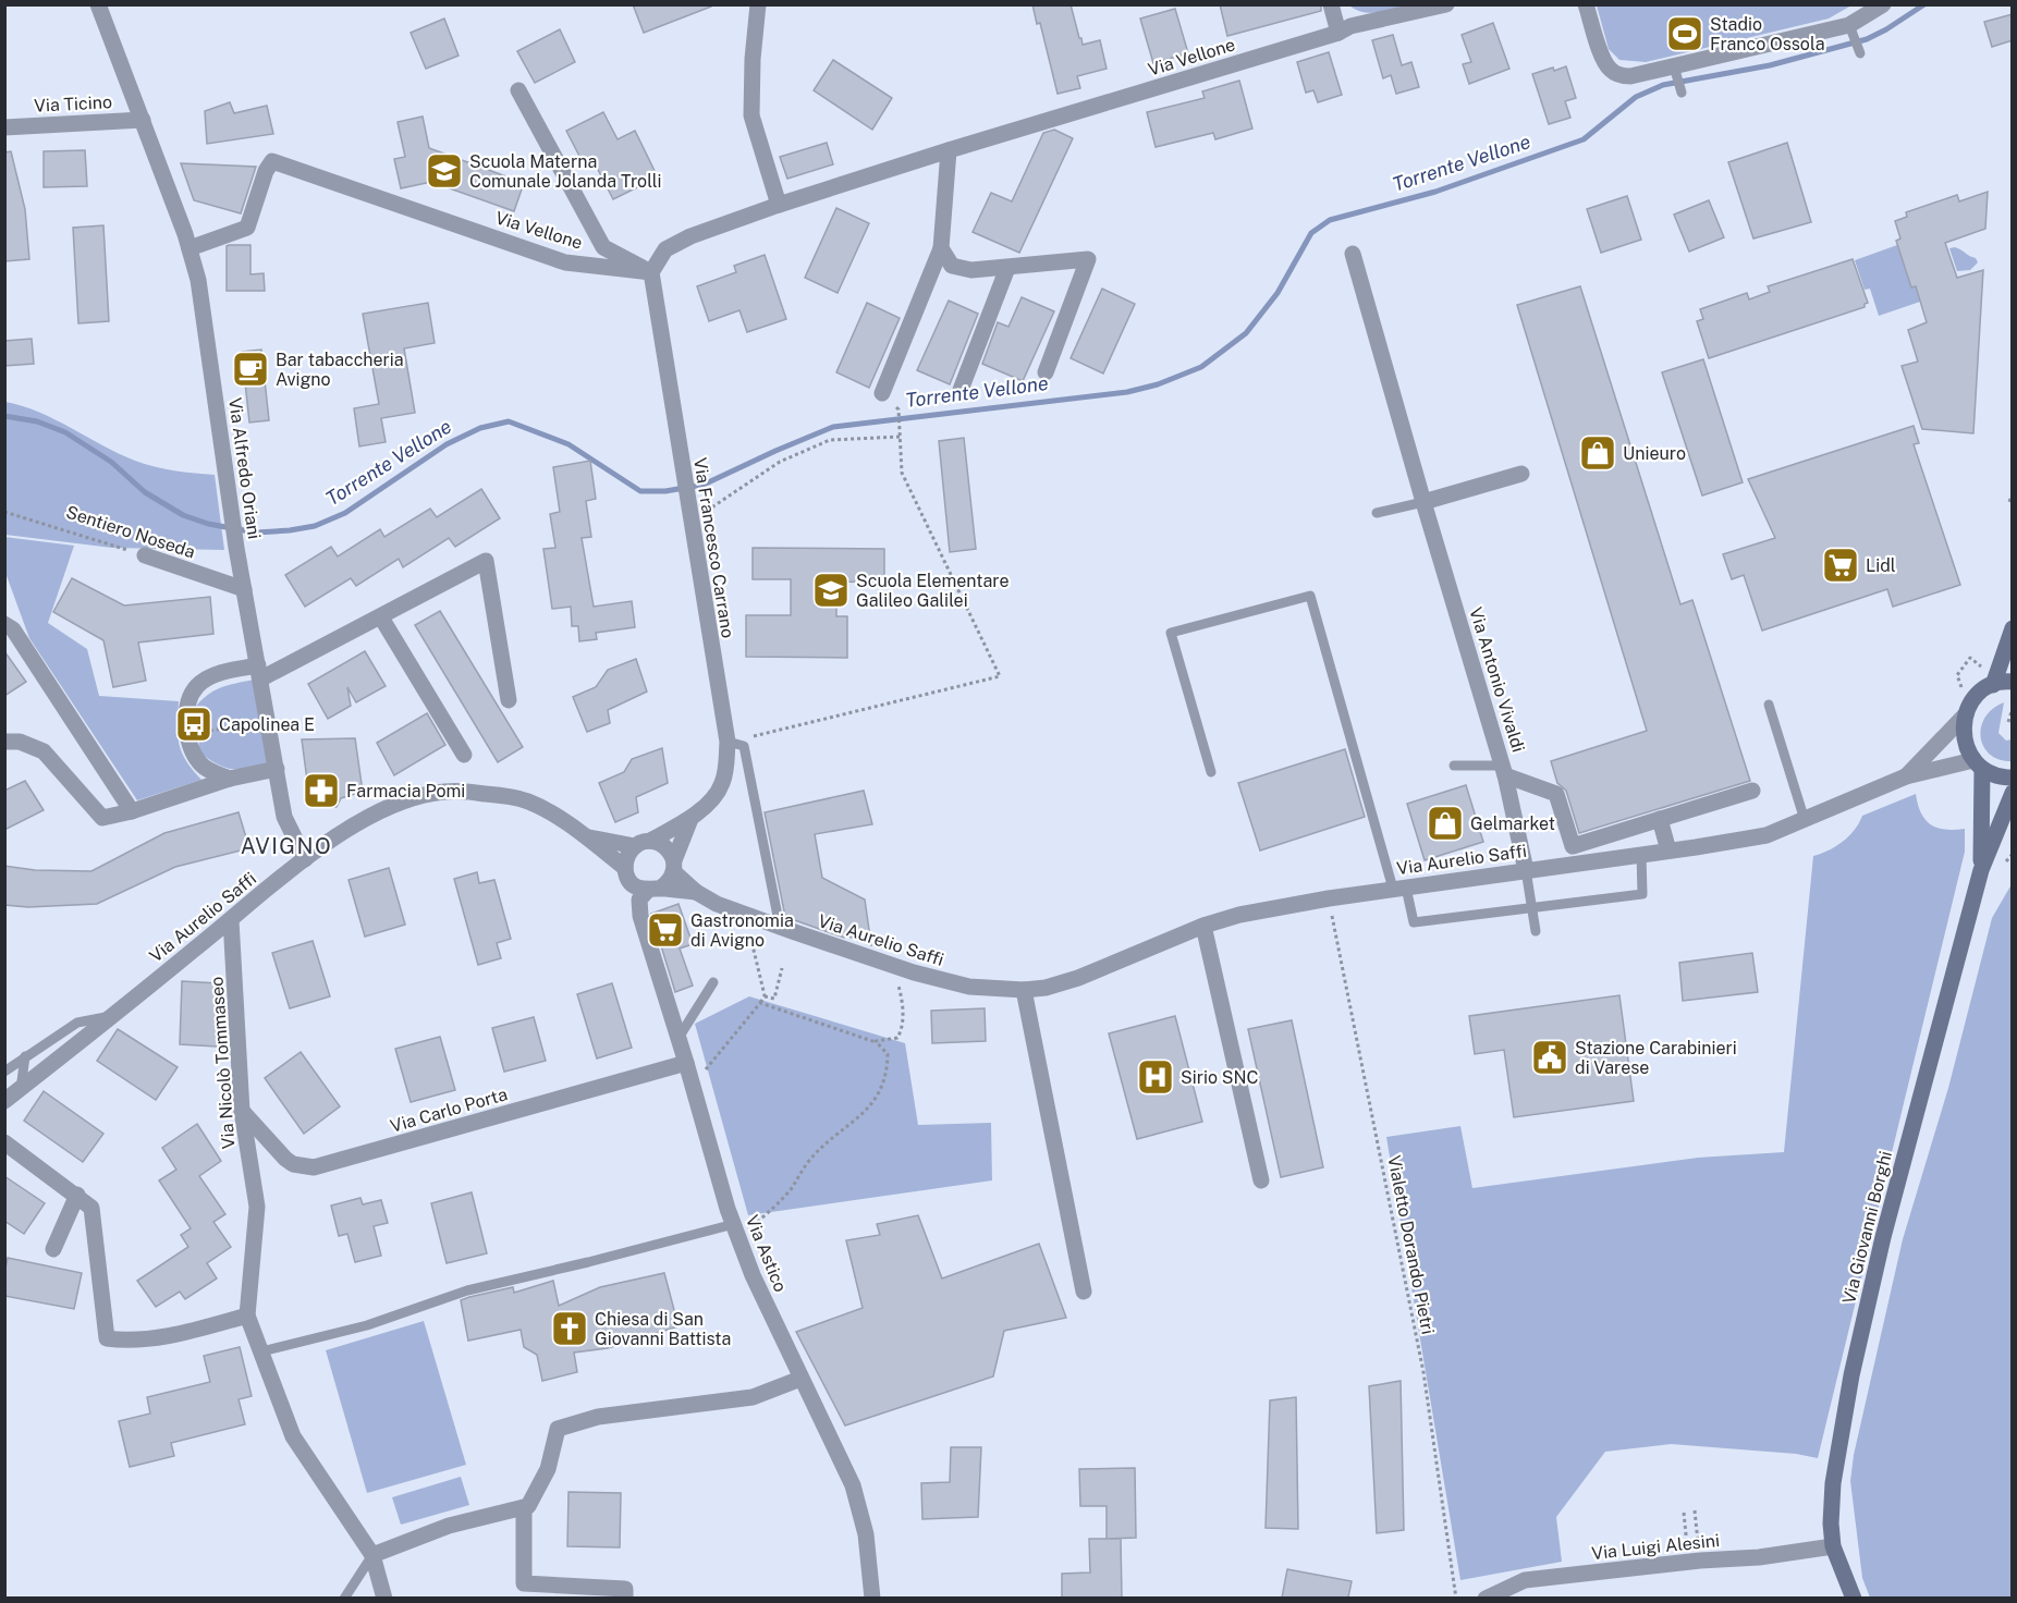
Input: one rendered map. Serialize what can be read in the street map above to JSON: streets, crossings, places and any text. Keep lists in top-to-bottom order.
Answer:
{
  "streets": {
    "main road": ["Via Giovanni Borghi"],
    "street": [
      "Via Vellone",
      "Via Ticino",
      "Via Alfredo Oriani",
      "Sentiero Noseda",
      "Via Francesco Carrano",
      "Via Antonio Vivaldi",
      "Via Aurelio Saffi",
      "Via Nicolò Tommaseo",
      "Via Carlo Porta",
      "Via Astico",
      "Via Luigi Alesini"
    ],
    "path": ["Vialetto Dorando Pietri"]
  },
  "crossings": [
    ["Via Vellone", "Via Alfredo Oriani"],
    ["Via Vellone", "Via Francesco Carrano"],
    ["Via Ticino", "Via Alfredo Oriani"],
    ["Via Alfredo Oriani", "Sentiero Noseda"],
    ["Via Alfredo Oriani", "Via Aurelio Saffi"],
    ["Via Francesco Carrano", "Via Aurelio Saffi"],
    ["Via Francesco Carrano", "Via Astico"],
    ["Via Antonio Vivaldi", "Via Aurelio Saffi"],
    ["Via Aurelio Saffi", "Via Nicolò Tommaseo"],
    ["Via Aurelio Saffi", "Via Giovanni Borghi"],
    ["Via Aurelio Saffi", "Vialetto Dorando Pietri"],
    ["Via Aurelio Saffi", "Via Astico"],
    ["Via Nicolò Tommaseo", "Via Carlo Porta"],
    ["Via Carlo Porta", "Via Astico"],
    ["Via Giovanni Borghi", "Via Luigi Alesini"]
  ],
  "districts": ["AVIGNO"],
  "water": ["Torrente Vellone"],
  "places": {
    "sports": ["Stadio Franco Ossola"],
    "school or university": ["Scuola Materna Comunale Jolanda Trolli", "Scuola Elementare Galileo Galilei"],
    "cafe": ["Bar tabaccheria Avigno"],
    "shop": ["Unieuro", "Gelmarket"],
    "supermarket": ["Lidl", "Gastronomia di Avigno"],
    "bus stop": ["Capolinea E"],
    "pharmacy": ["Farmacia Pomi"],
    "public building": ["Stazione Carabinieri di Varese"],
    "hospital": ["Sirio SNC"],
    "church": ["Chiesa di San Giovanni Battista"]
  }
}
